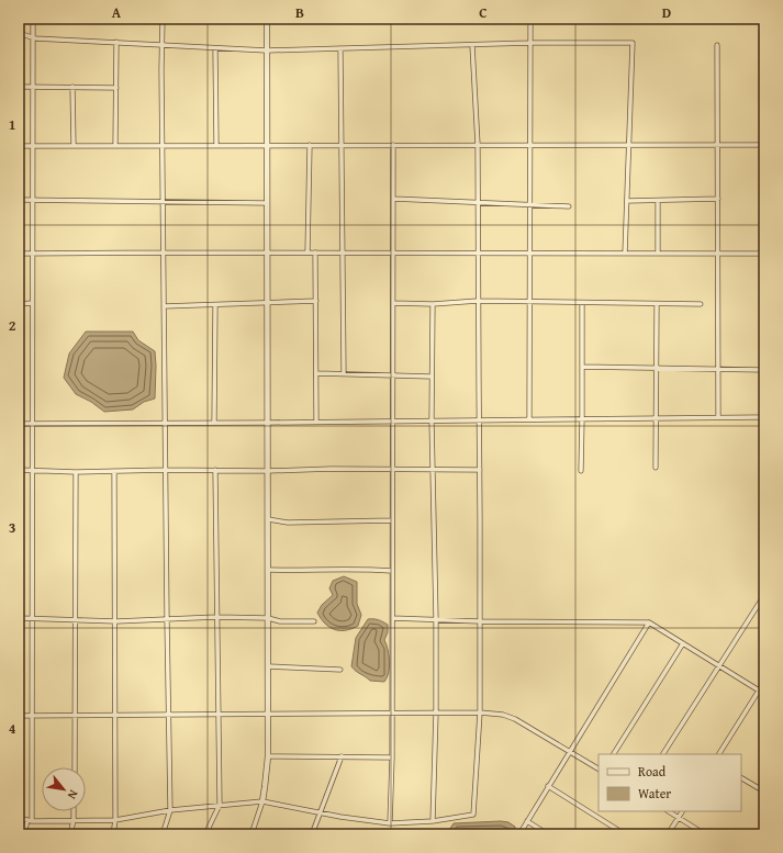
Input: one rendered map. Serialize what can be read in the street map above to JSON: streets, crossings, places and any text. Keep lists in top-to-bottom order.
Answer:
{
  "legend": ["Road", "Water"],
  "north": "bottom right",
  "grid": {
    "columns": [
      "A",
      "B",
      "C",
      "D"
    ],
    "rows": [
      "1",
      "2",
      "3",
      "4"
    ]
  }
}
